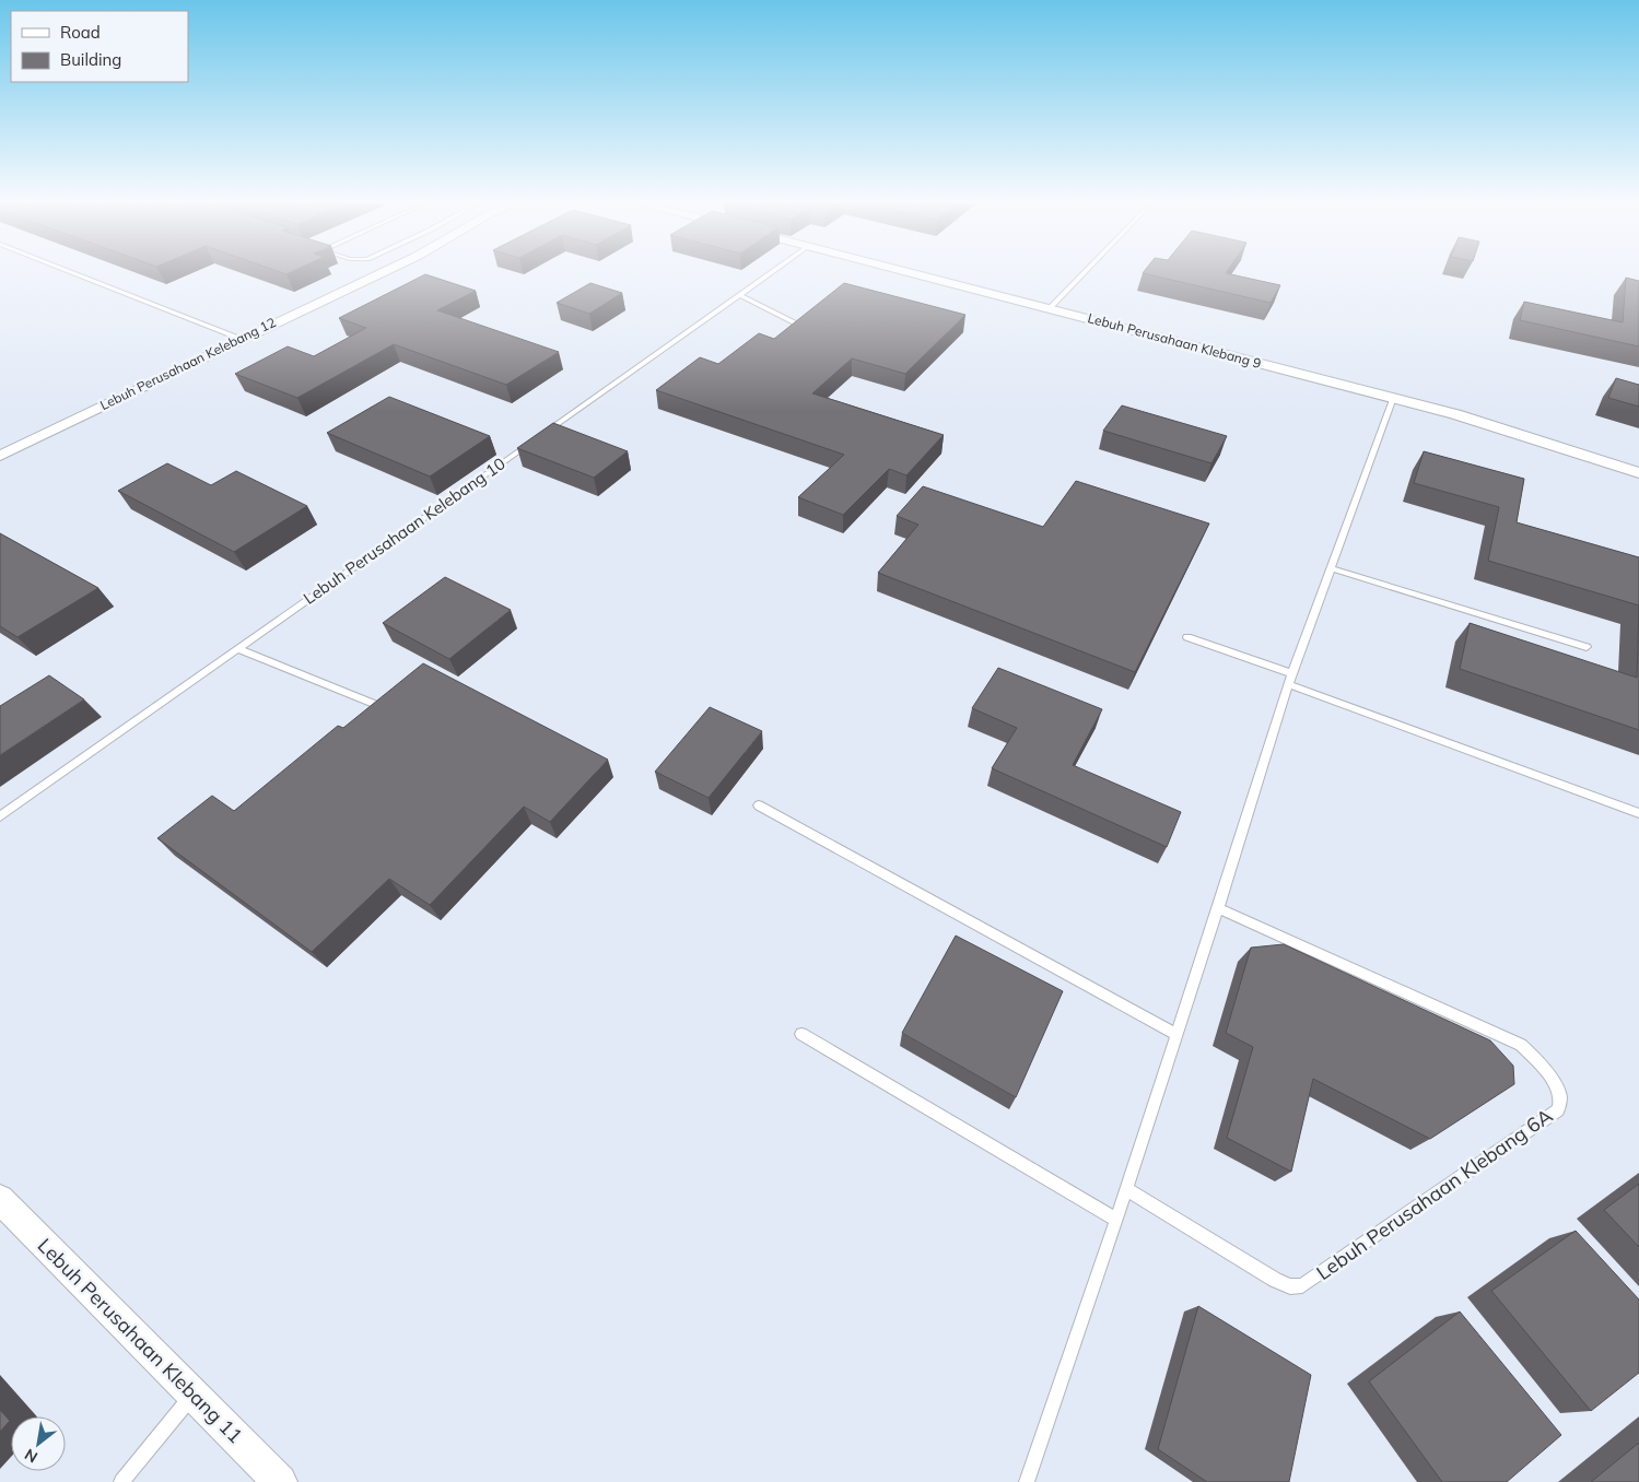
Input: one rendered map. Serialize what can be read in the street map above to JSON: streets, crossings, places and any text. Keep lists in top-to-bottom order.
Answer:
{
  "streets": {
    "street": ["Lebuh Perusahaan Klebang 9", "Lebuh Perusahaan Kelebang 12", "Lebuh Perusahaan Klebang 11"],
    "lane": ["Lebuh Perusahaan Kelebang 10", "Lebuh Perusahaan Klebang 6A"]
  },
  "legend": ["Road", "Building"],
  "north": "bottom left"
}
